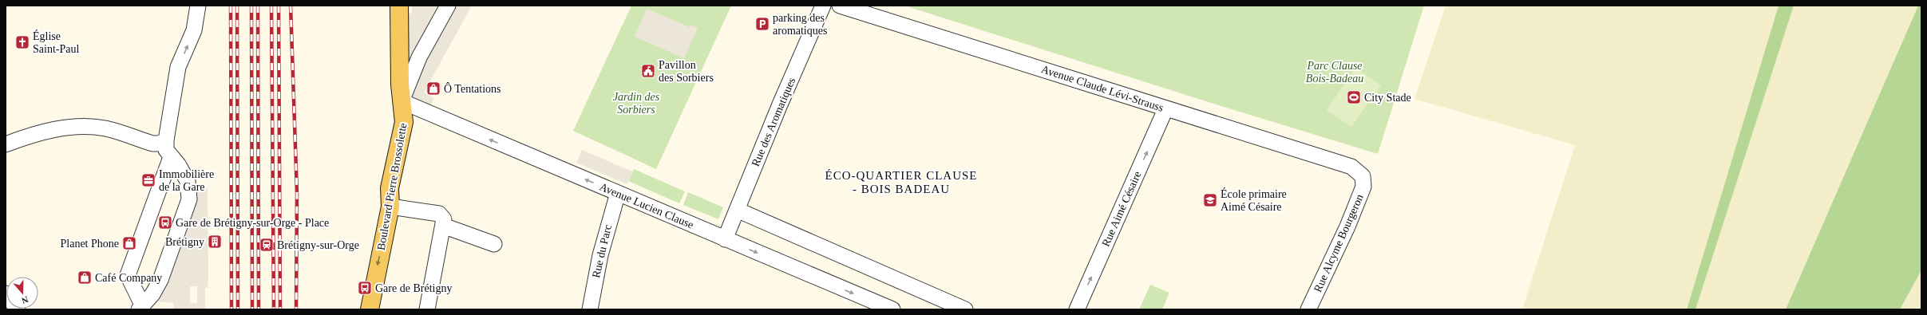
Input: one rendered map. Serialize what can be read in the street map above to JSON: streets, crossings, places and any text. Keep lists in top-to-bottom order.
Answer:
{
  "streets": {
    "main road": ["Boulevard Pierre Brossolette"],
    "street": [
      "Avenue Claude Lévi-Strauss",
      "Rue des Aromatiques",
      "Avenue Lucien Clause",
      "Rue Aimé Césaire",
      "Rue Alcyme Bourgeron",
      "Rue du Parc"
    ]
  },
  "crossings": [
    ["Avenue Claude Lévi-Strauss", "Rue Aimé Césaire"],
    ["Avenue Claude Lévi-Strauss", "Rue Alcyme Bourgeron"],
    ["Rue des Aromatiques", "Avenue Lucien Clause"],
    ["Boulevard Pierre Brossolette", "Avenue Lucien Clause"],
    ["Avenue Lucien Clause", "Rue du Parc"]
  ],
  "one_way": ["Rue Aimé Césaire"],
  "districts": ["ÉCO-QUARTIER CLAUSE - BOIS BADEAU"],
  "parks": ["Parc Clause Bois-Badeau", "Jardin des Sorbiers"],
  "places": {
    "parking": ["parking des aromatiques"],
    "church": ["Église Saint-Paul"],
    "public building": ["Pavillon des Sorbiers"],
    "shop": ["Ô Tentations", "Planet Phone", "Café Company"],
    "sports": ["City Stade"],
    "office": ["Immobilière de la Gare"],
    "school or university": ["École primaire Aimé Césaire"],
    "bus stop": ["Gare de Brétigny-sur-Orge - Place", "Gare de Brétigny"],
    "building": ["Brétigny"],
    "station": ["Brétigny-sur-Orge"]
  },
  "north": "bottom"
}
